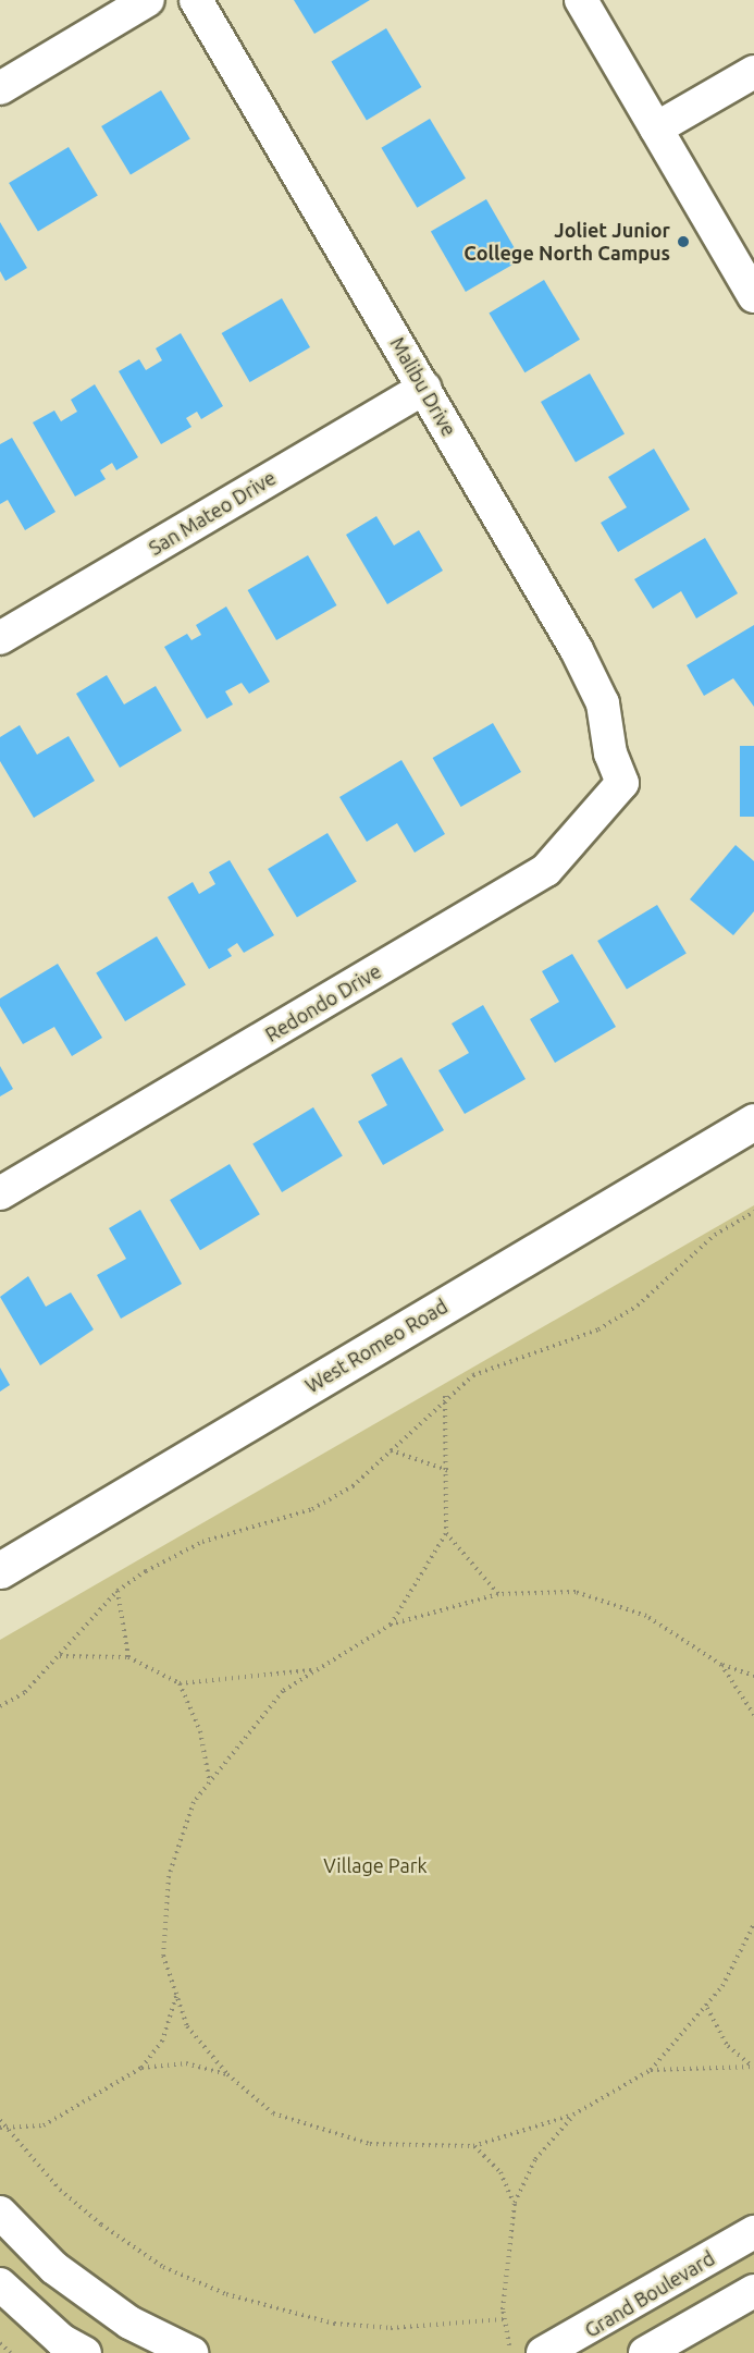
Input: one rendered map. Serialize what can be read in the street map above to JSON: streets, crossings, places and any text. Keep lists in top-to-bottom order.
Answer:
{
  "streets": {
    "main road": ["West Romeo Road"],
    "street": [
      "Malibu Drive",
      "San Mateo Drive",
      "Redondo Drive",
      "Grand Boulevard"
    ]
  },
  "crossings": [
    ["Malibu Drive", "San Mateo Drive"],
    ["Malibu Drive", "Redondo Drive"]
  ],
  "parks": ["Village Park"],
  "places": ["Joliet Junior College North Campus"]
}
